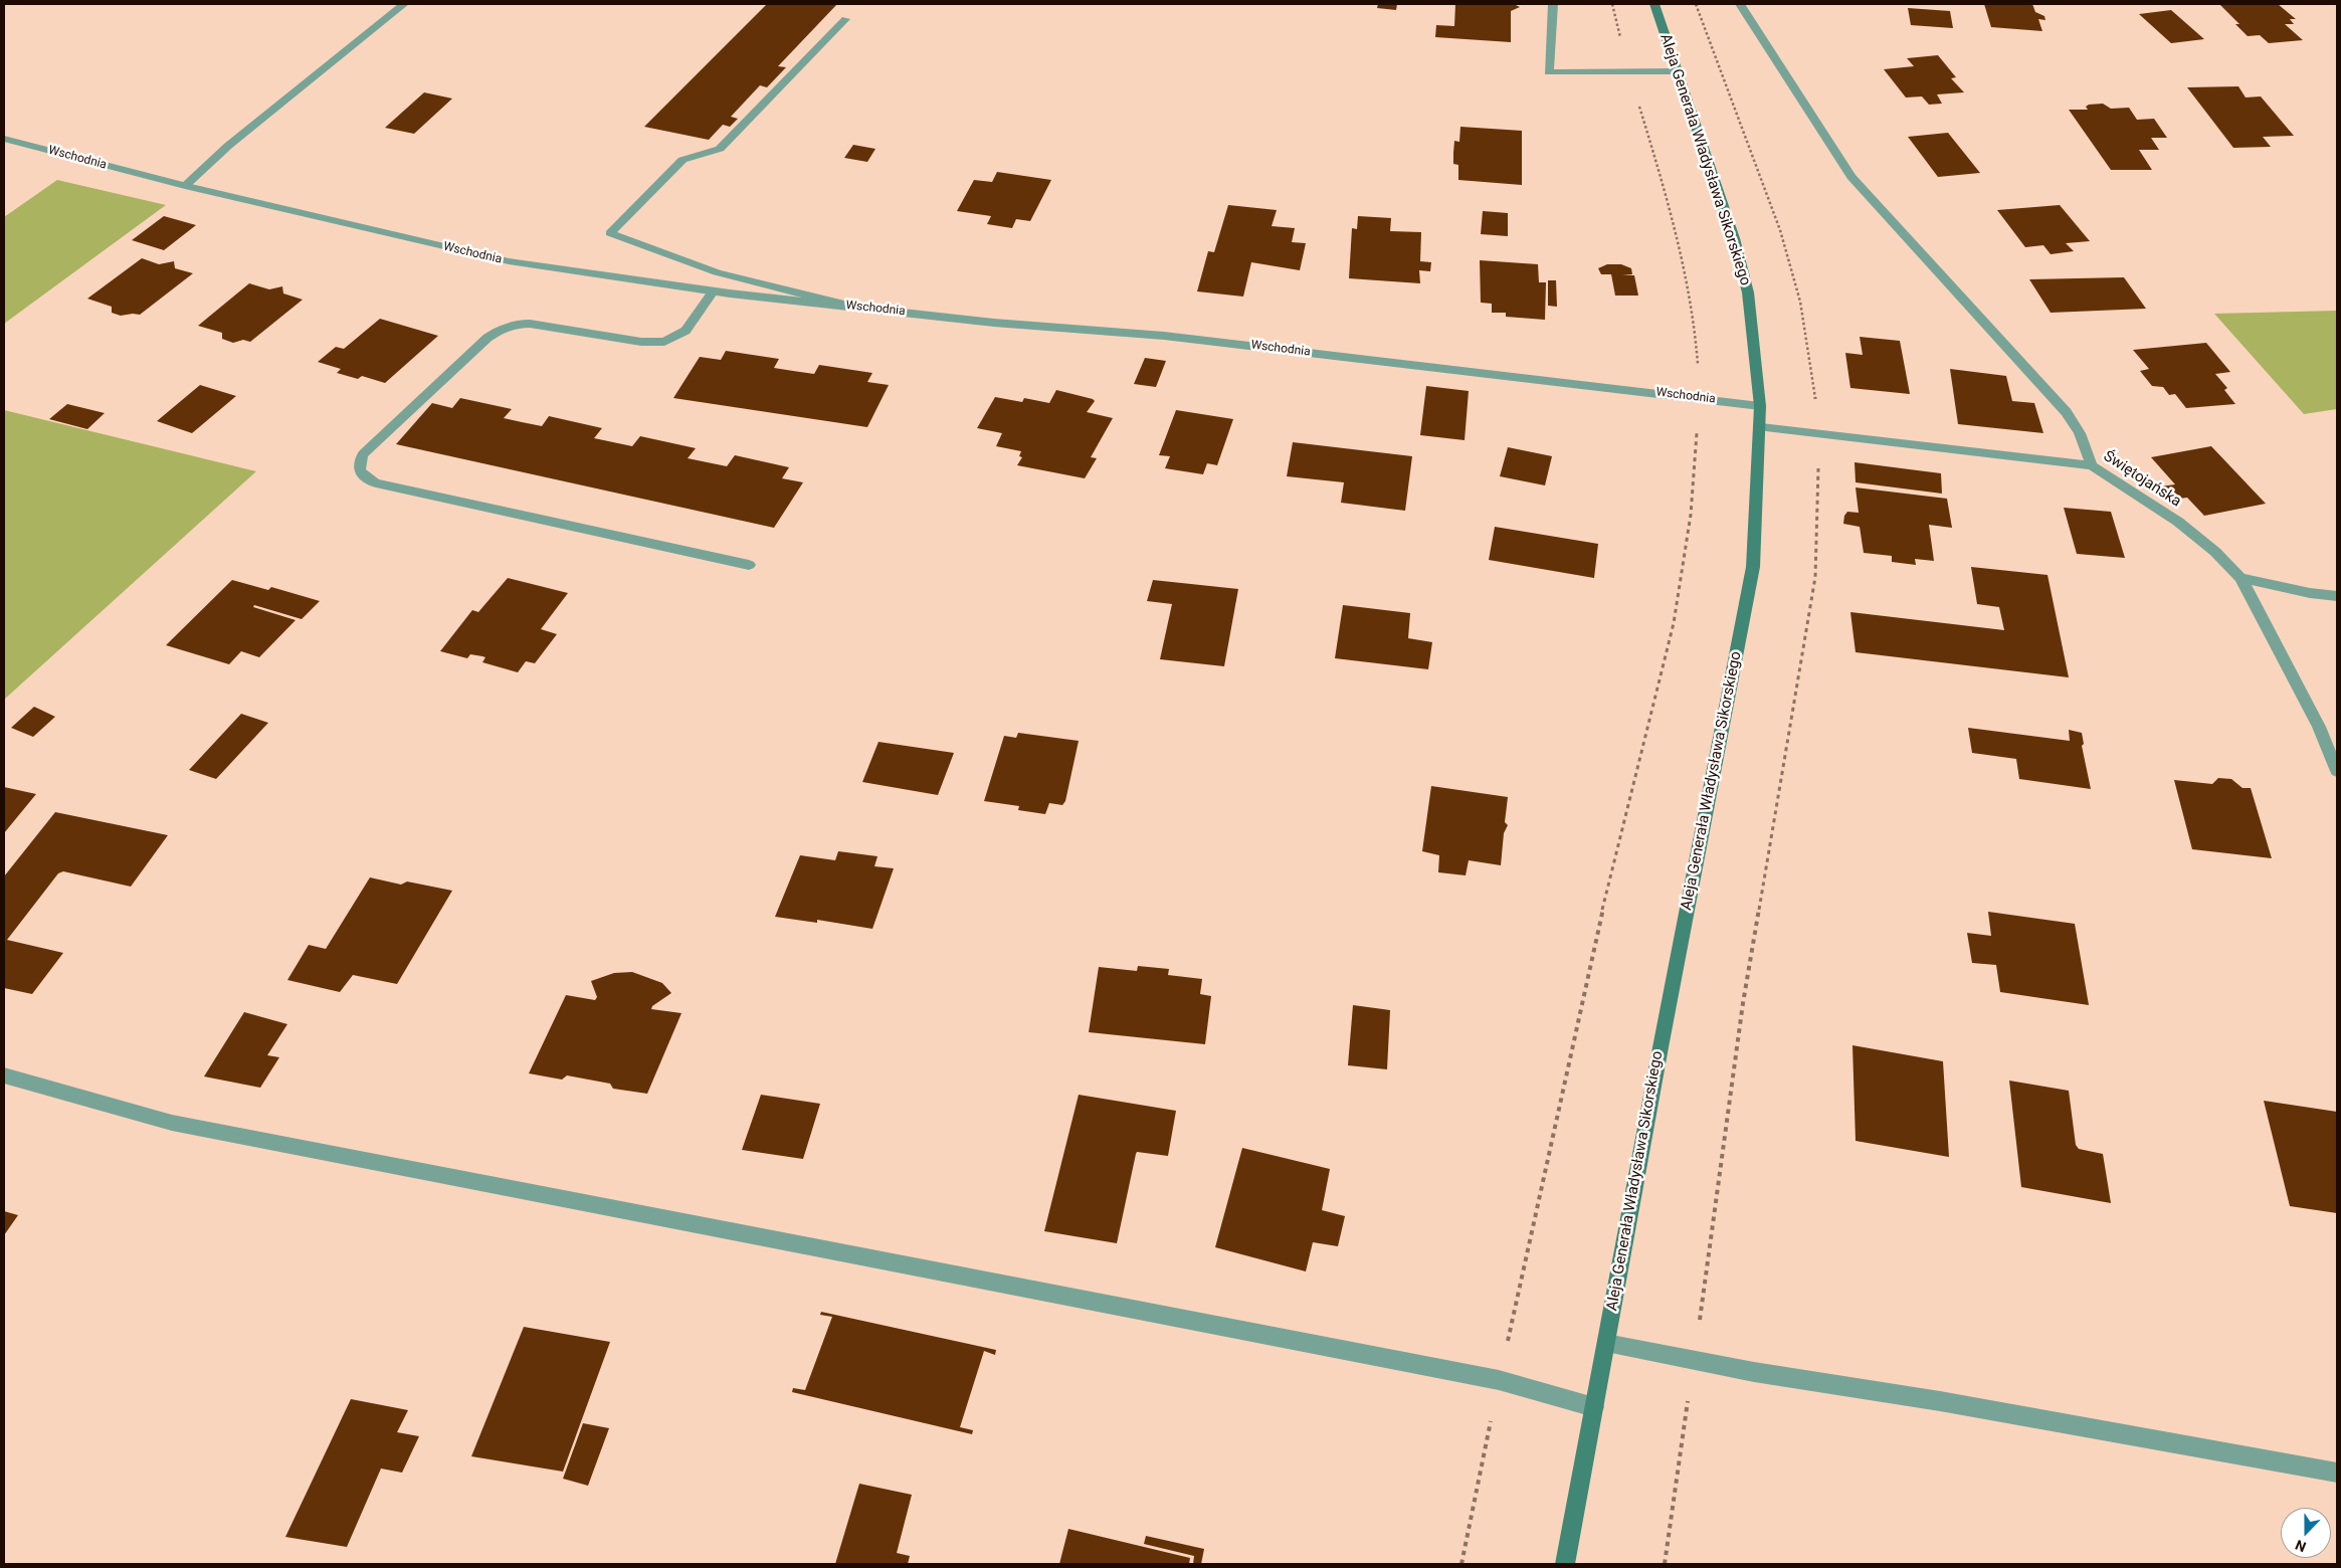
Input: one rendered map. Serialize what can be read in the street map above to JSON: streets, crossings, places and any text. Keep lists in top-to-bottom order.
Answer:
{
  "streets": {
    "main road": ["Aleja Generała Władysława Sikorskiego"],
    "street": ["Wschodnia", "Świętojańska"]
  },
  "crossings": [
    ["Wschodnia", "Aleja Generała Władysława Sikorskiego"],
    ["Aleja Generała Władysława Sikorskiego", "Świętojańska"]
  ],
  "north": "bottom"
}
